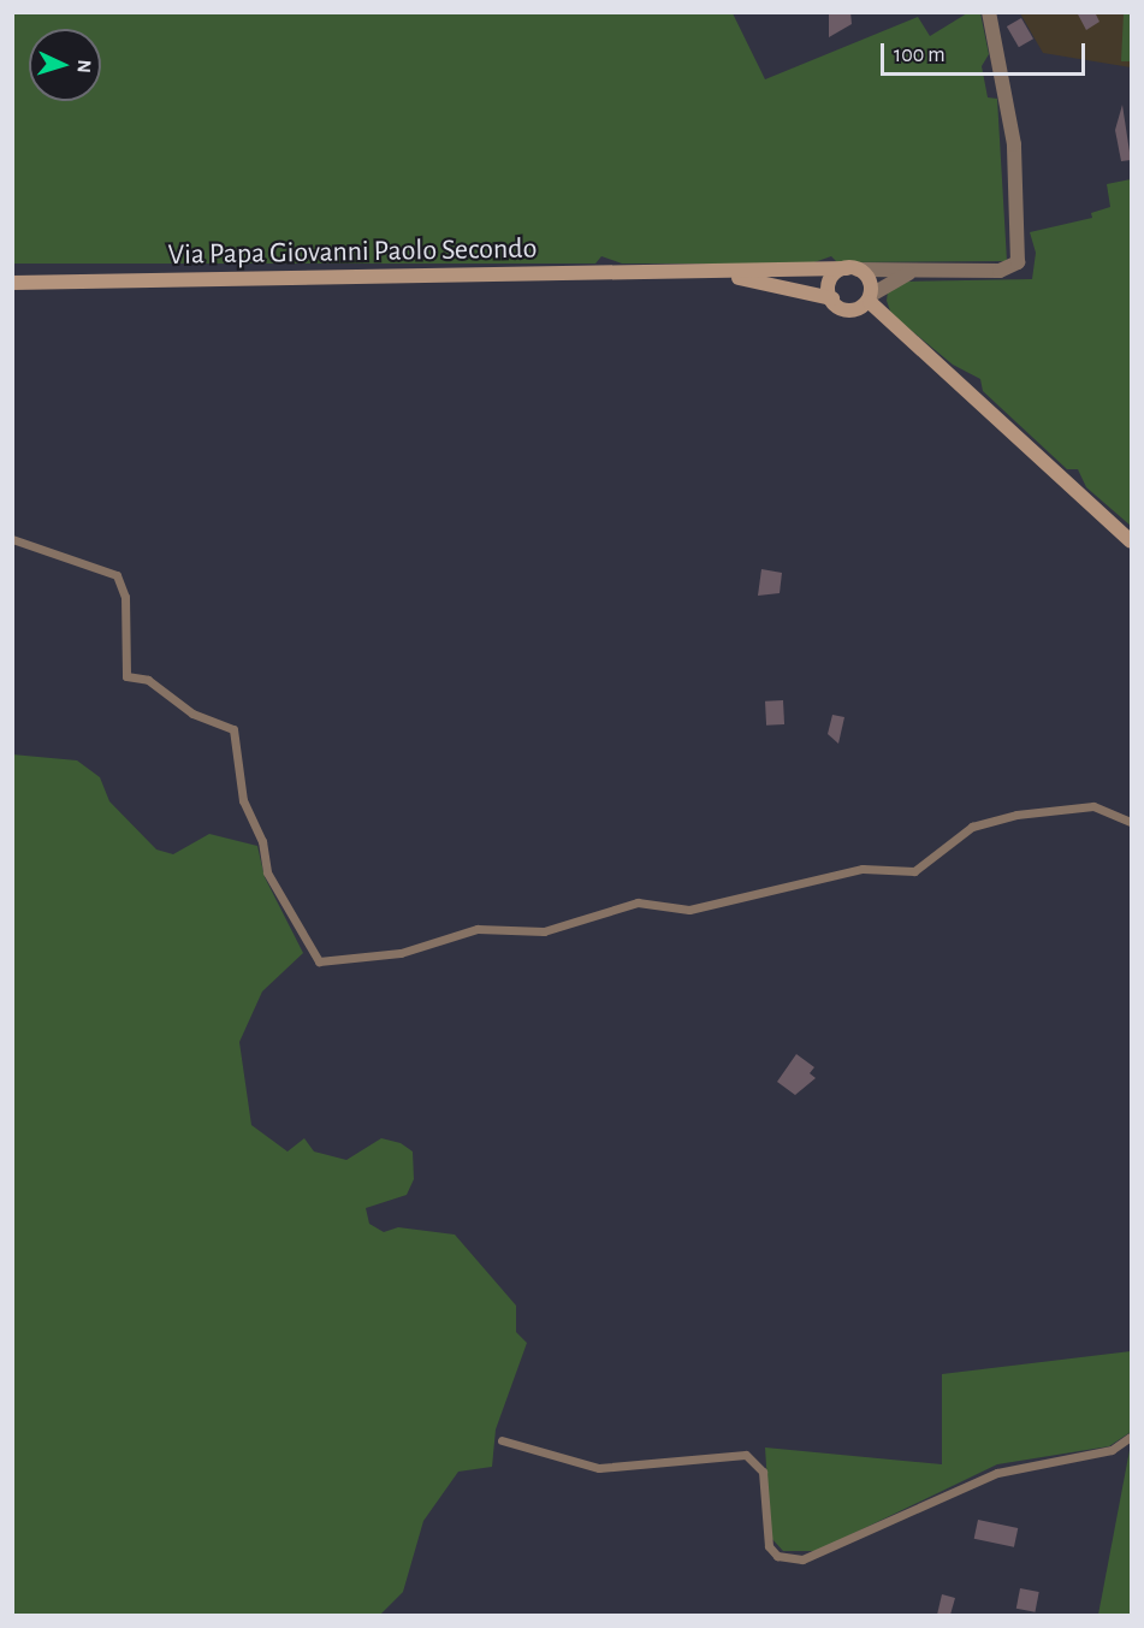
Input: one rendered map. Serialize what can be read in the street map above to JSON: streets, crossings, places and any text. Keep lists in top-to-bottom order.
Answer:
{
  "streets": {
    "main road": ["Via Papa Giovanni Paolo Secondo"]
  },
  "scale_bar": "100 m",
  "north": "right"
}
